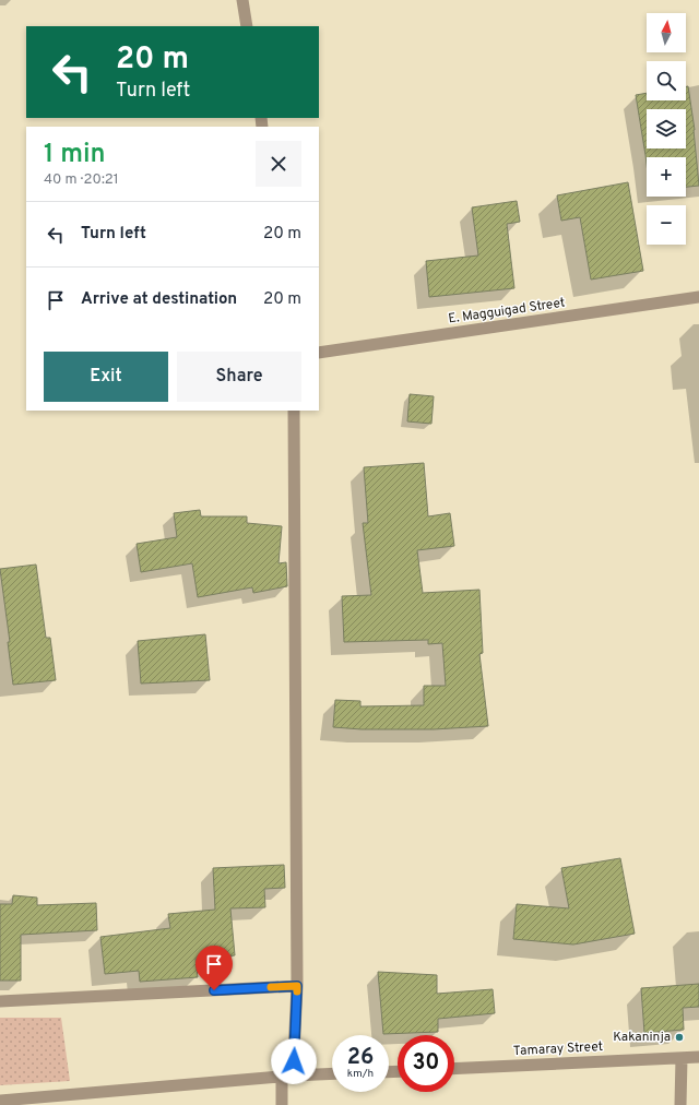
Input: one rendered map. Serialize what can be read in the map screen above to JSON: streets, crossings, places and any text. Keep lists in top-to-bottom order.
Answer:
{
  "streets": {
    "street": ["E. Magguigad Street", "Tamaray Street"]
  },
  "places": ["Kakaninja"],
  "north": "top",
  "page": {
    "map_buttons": ["+", "−"],
    "turn": ["20 m", "Turn left"],
    "heading": ["1 min", "40 m · 20:21"],
    "list": [
      {
        "name": "Turn left",
        "value": "20 m"
      },
      {
        "name": "Arrive at destination",
        "value": "20 m"
      }
    ],
    "buttons": ["Exit", "Share"],
    "speed": "26 km/h",
    "limit": "30"
  }
}
